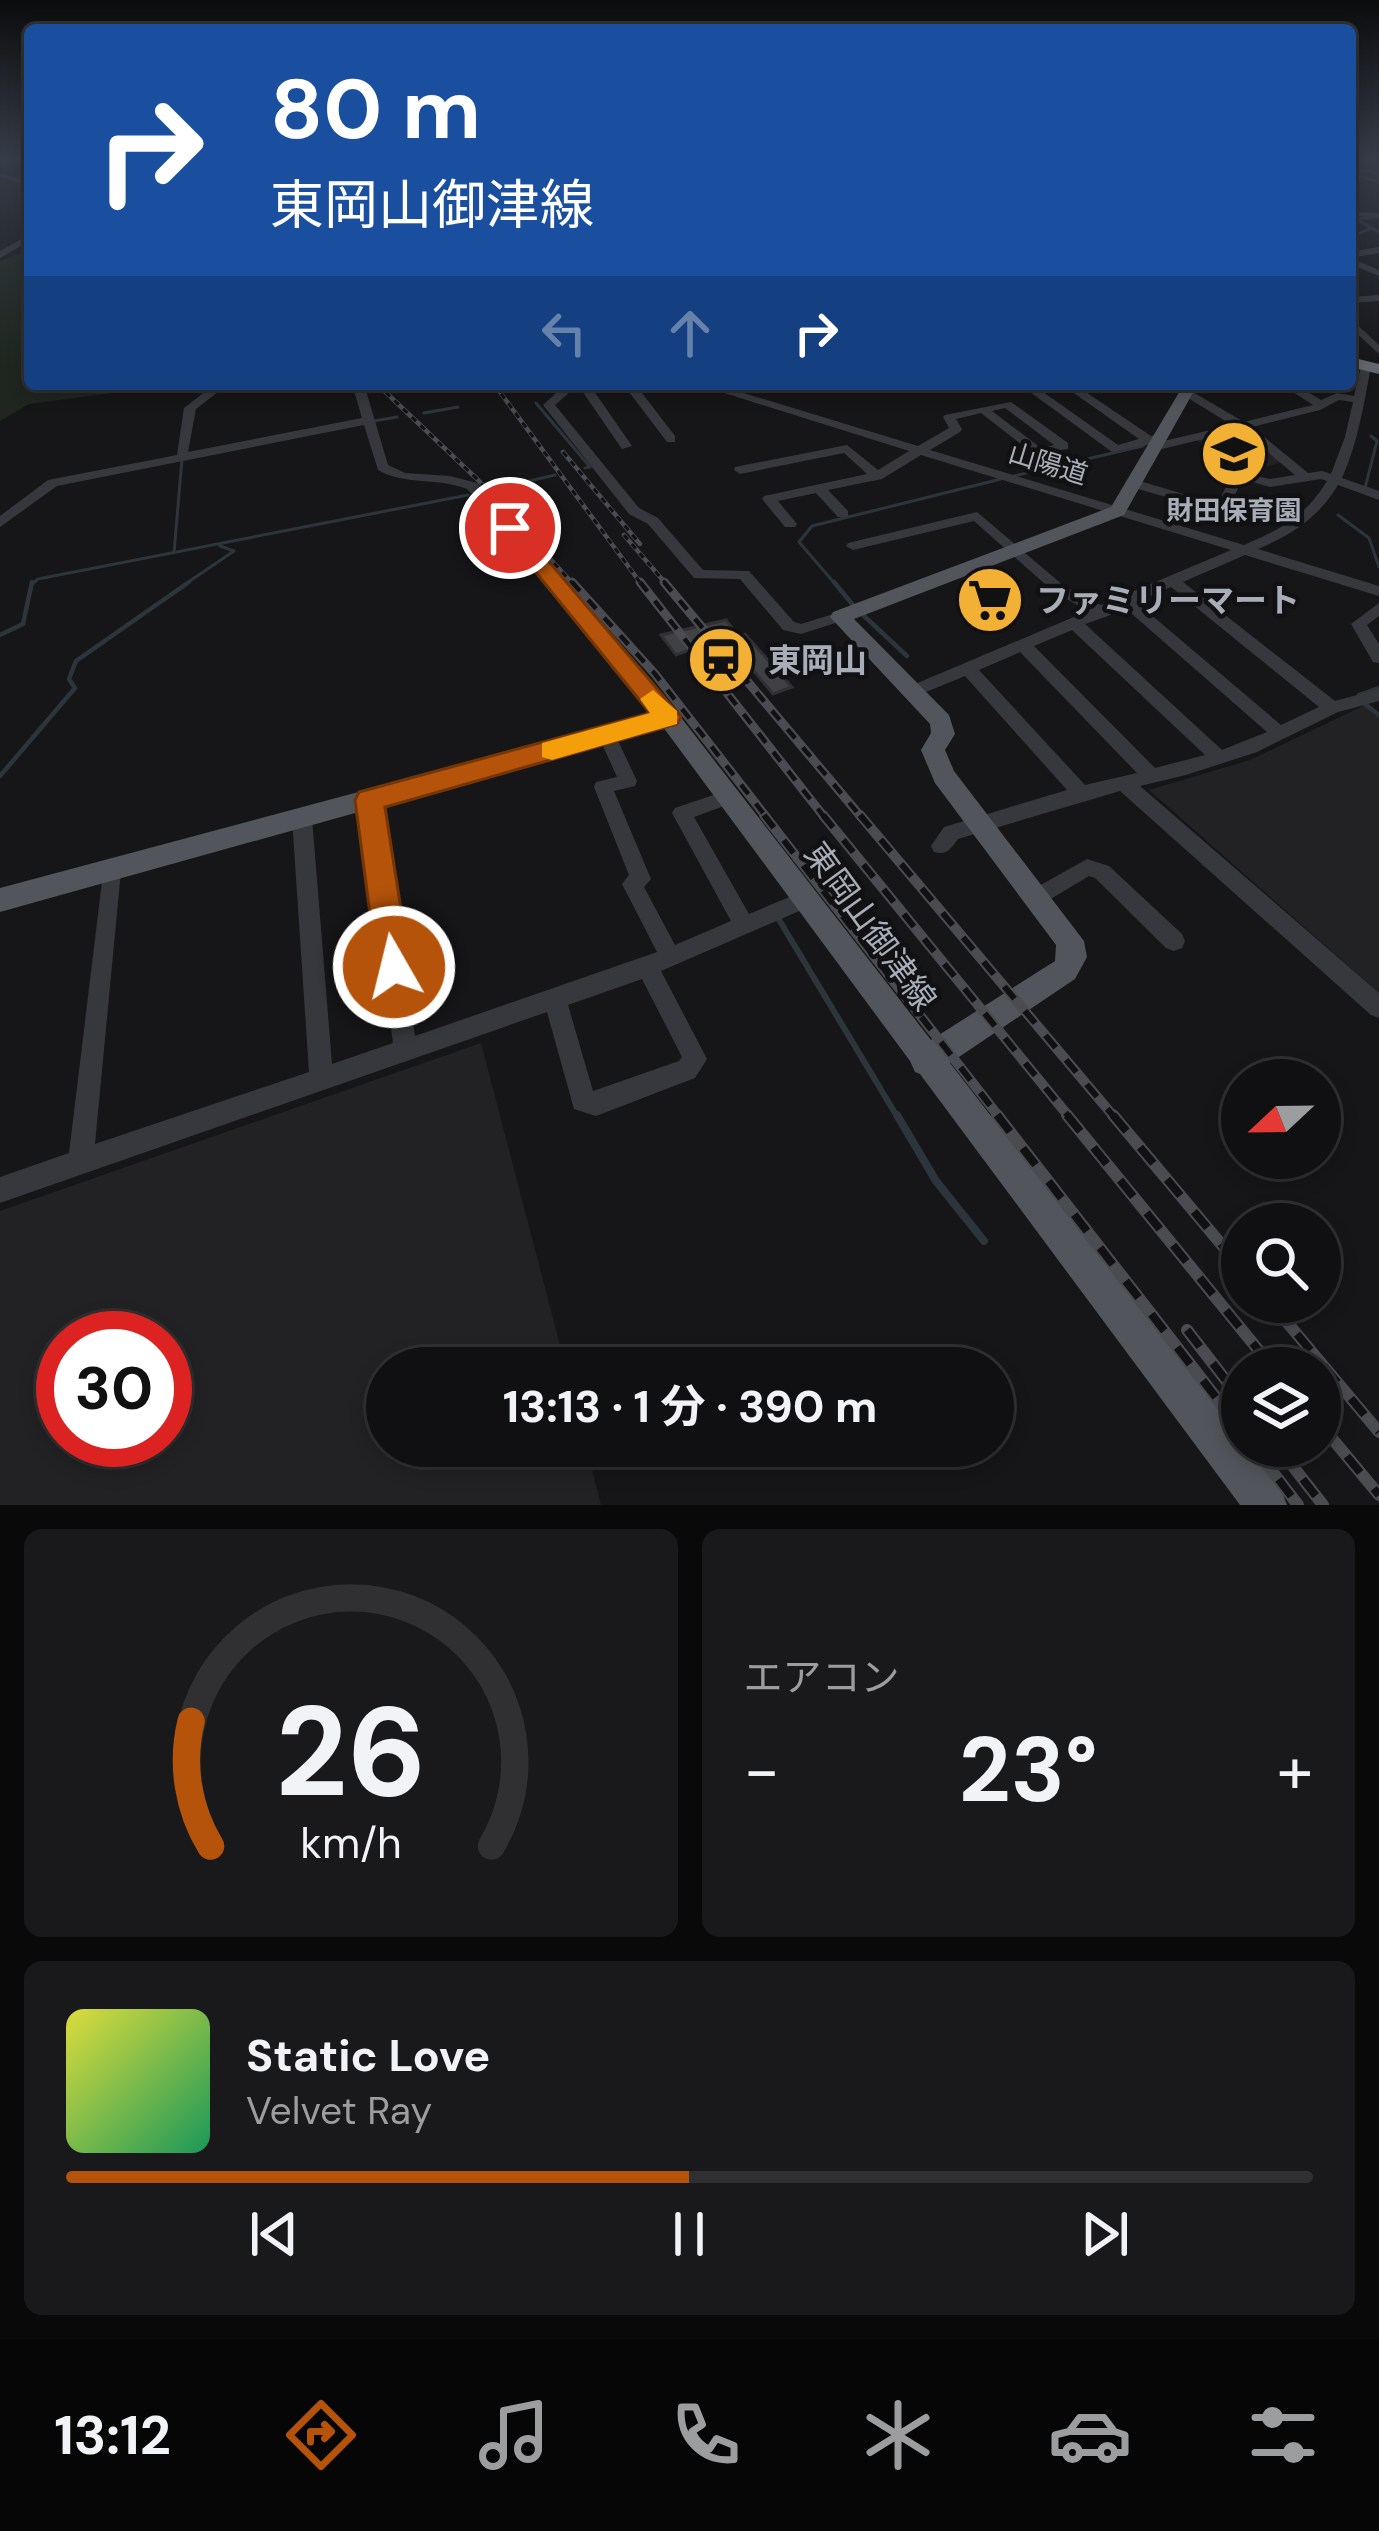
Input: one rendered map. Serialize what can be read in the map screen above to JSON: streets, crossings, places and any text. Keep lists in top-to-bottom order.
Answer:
{
  "streets": {
    "main road": ["東岡山御津線"],
    "street": ["山陽道"]
  },
  "places": {
    "school or university": ["財田保育園"],
    "supermarket": ["ファミリーマート"],
    "station": ["東岡山"]
  },
  "north": "left",
  "page": {
    "turn": ["80 m", "東岡山御津線"],
    "limit": "30",
    "trip": "13:13 · 1 分 · 390 m",
    "tile": "エアコン",
    "heat": ["−", "23°", "+"],
    "song": ["Static Love", "Velvet Ray"],
    "tabs": "13:12",
    "gauge": ["26", "km/h"]
  }
}
